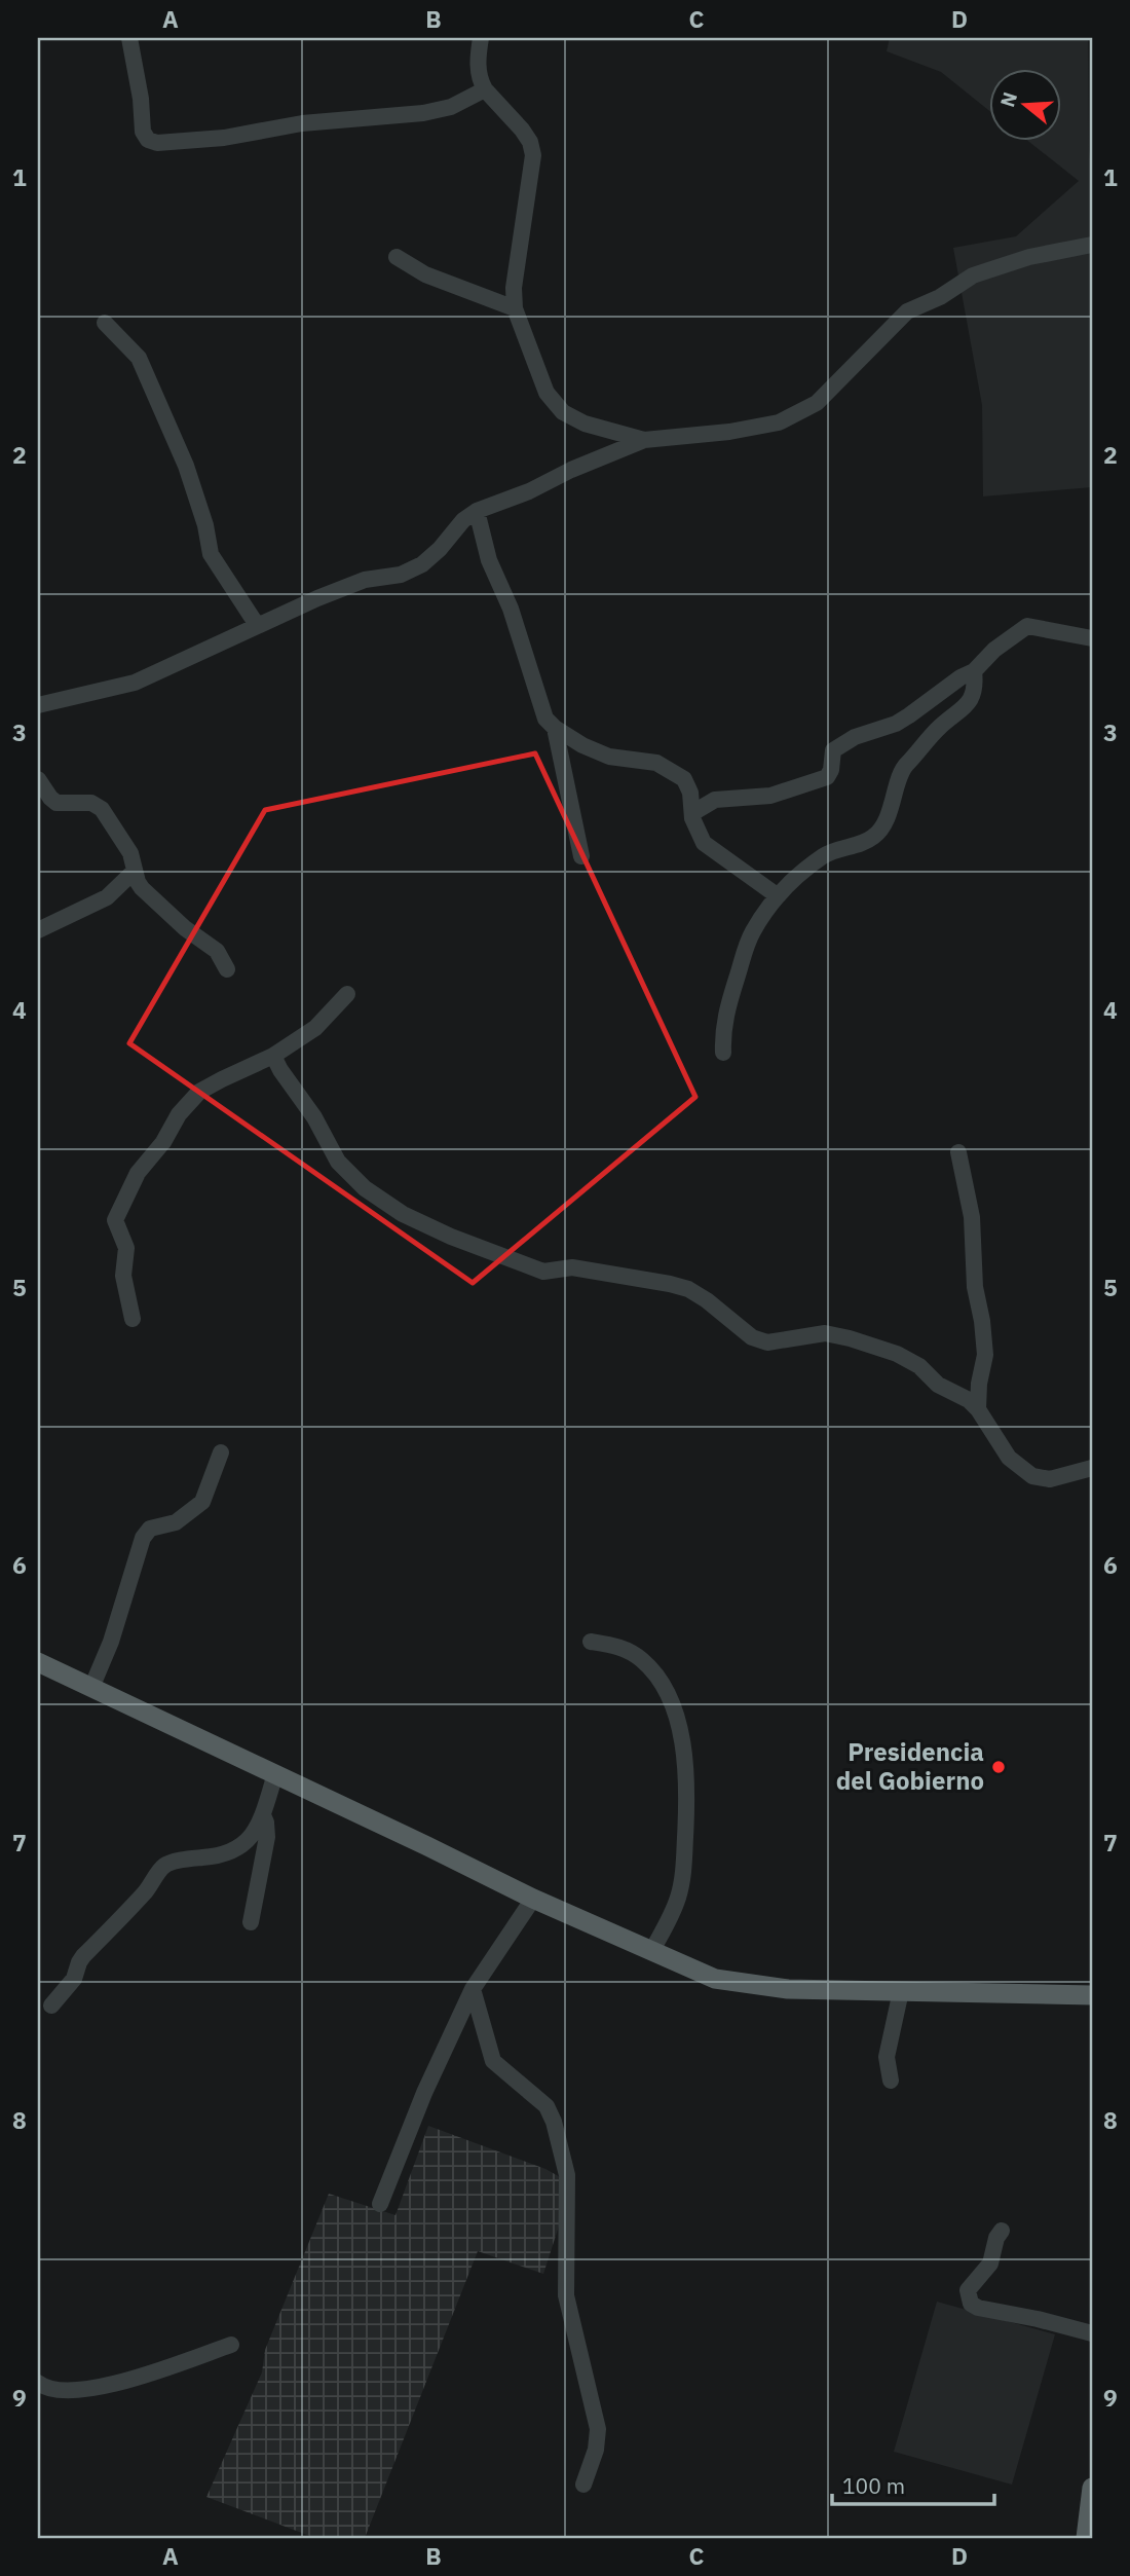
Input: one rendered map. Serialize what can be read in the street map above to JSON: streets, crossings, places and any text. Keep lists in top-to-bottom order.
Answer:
{
  "places": ["Presidencia del Gobierno"],
  "scale_bar": "100 m",
  "north": "left",
  "grid": {
    "columns": [
      "A",
      "B",
      "C",
      "D"
    ],
    "rows": [
      "1",
      "2",
      "3",
      "4",
      "5",
      "6",
      "7",
      "8",
      "9"
    ]
  }
}
